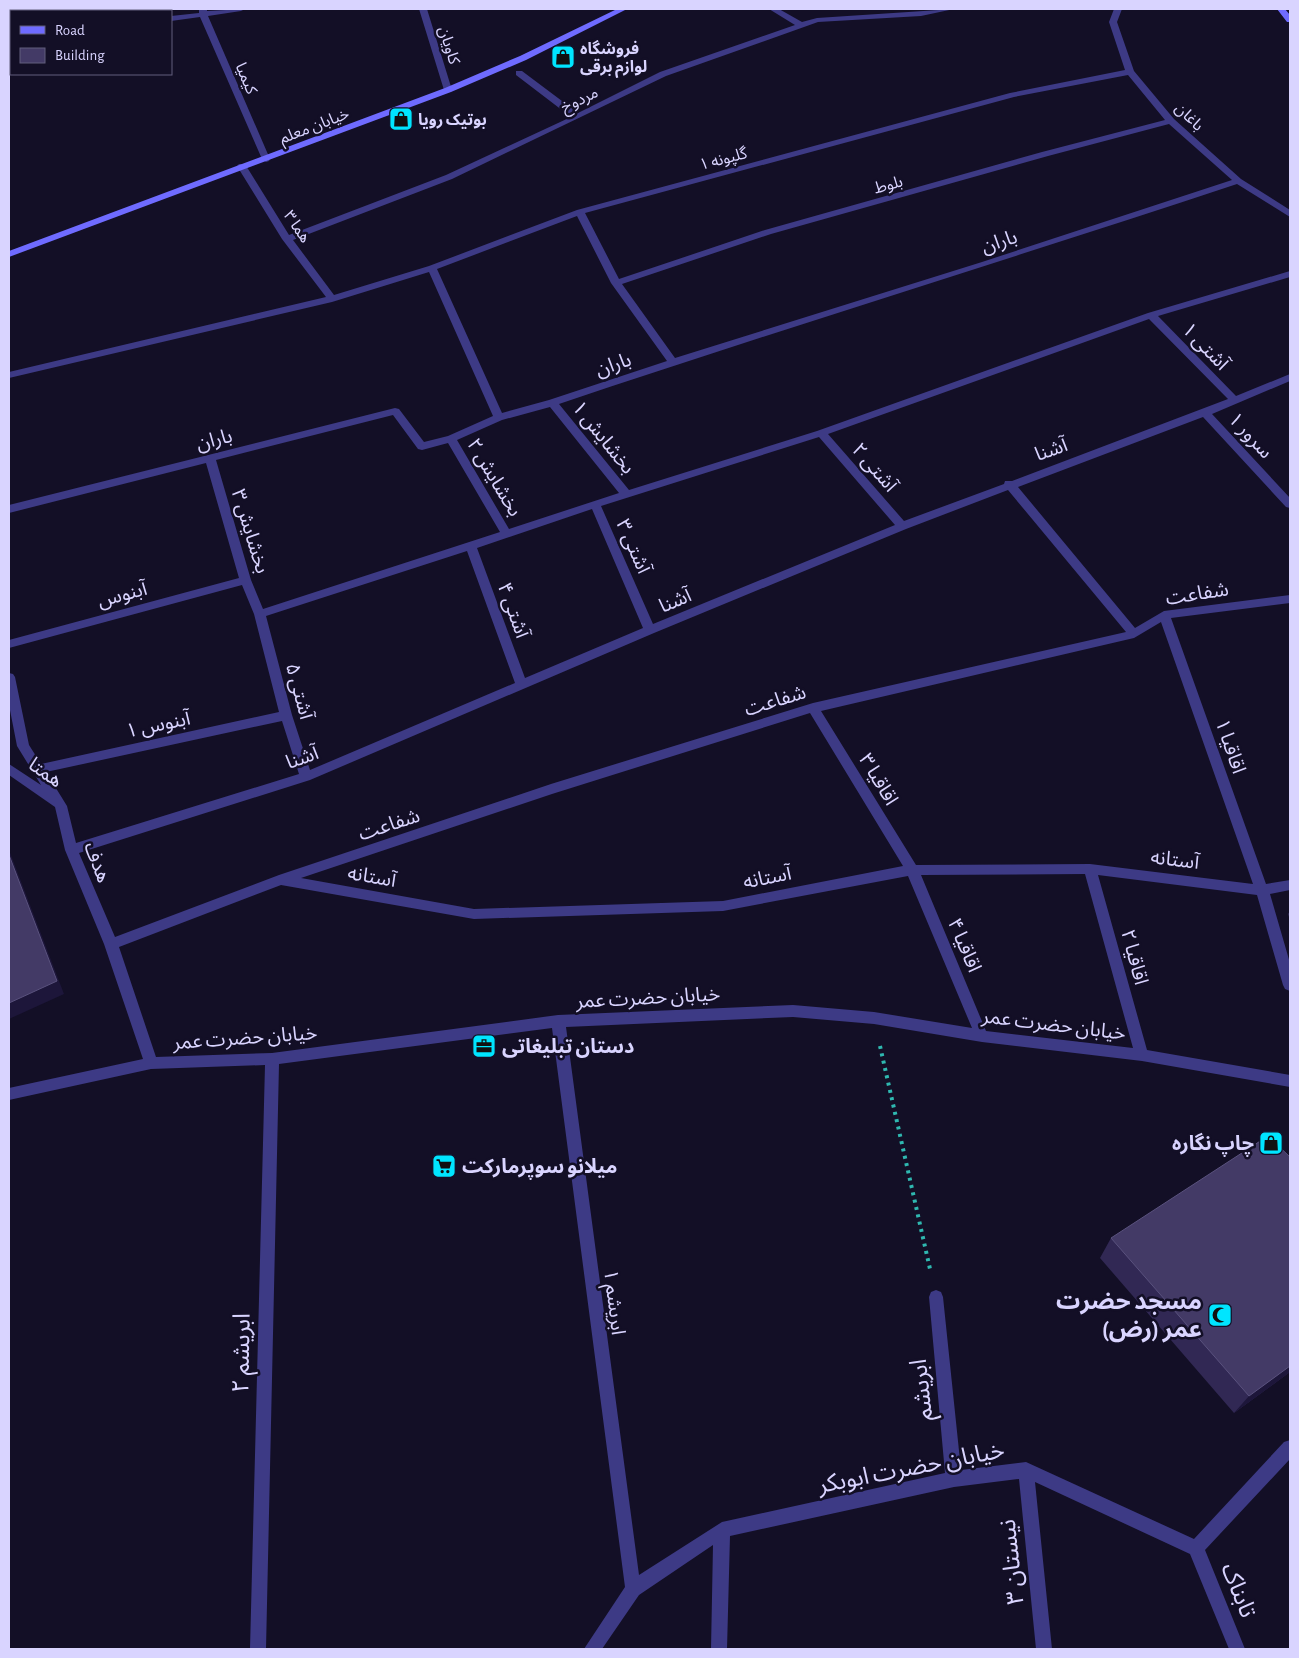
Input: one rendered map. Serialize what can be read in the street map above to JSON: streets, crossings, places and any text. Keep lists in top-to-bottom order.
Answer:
{
  "streets": {
    "street": [
      "کاویان",
      "کیمیا",
      "مردوخ",
      "باغان",
      "خیابان معلم",
      "گلپونه ۱",
      "بلوط",
      "هما ۳",
      "باران",
      "آشتی ۱",
      "سرور ۱",
      "بخشایش ۱",
      "آشنا",
      "آشتی ۲",
      "بخشایش ۲",
      "بخشایش ۳",
      "آشتی ۳",
      "شفاعت",
      "آبنوس",
      "آشتی ۴",
      "آشتی ۵",
      "آبنوس ۱",
      "اقاقیا ۱",
      "همتا",
      "اقاقیا ۳",
      "آستانه",
      "هدف",
      "اقاقیا ۴",
      "اقاقیا ۲",
      "خیابان حضرت عمر",
      "ابریشم ۱",
      "ابریشم ۲",
      "ابریشم",
      "خیابان حضرت ابوبکر",
      "نیستان ۳",
      "تابناک"
    ]
  },
  "crossings": [
    ["کاویان", "خیابان معلم"],
    ["کیمیا", "خیابان معلم"],
    ["مردوخ", "هما ۳"],
    ["باغان", "گلپونه ۱"],
    ["باغان", "بلوط"],
    ["باغان", "باران"],
    ["خیابان معلم", "هما ۳"],
    ["گلپونه ۱", "هما ۳"],
    ["باران", "بخشایش ۱"],
    ["باران", "بخشایش ۲"],
    ["باران", "بخشایش ۳"],
    ["آشتی ۱", "آشنا"],
    ["سرور ۱", "آشنا"],
    ["آشنا", "آشتی ۲"],
    ["آشنا", "آشتی ۳"],
    ["آشنا", "آشتی ۴"],
    ["آشنا", "آشتی ۵"],
    ["آشنا", "هدف"],
    ["بخشایش ۳", "آبنوس"],
    ["بخشایش ۳", "آشتی ۵"],
    ["شفاعت", "اقاقیا ۱"],
    ["شفاعت", "اقاقیا ۳"],
    ["شفاعت", "آستانه"],
    ["شفاعت", "هدف"],
    ["آشتی ۵", "آبنوس ۱"],
    ["آبنوس ۱", "هدف"],
    ["اقاقیا ۱", "آستانه"],
    ["همتا", "هدف"],
    ["اقاقیا ۳", "آستانه"],
    ["اقاقیا ۳", "اقاقیا ۴"],
    ["آستانه", "اقاقیا ۴"],
    ["آستانه", "اقاقیا ۲"],
    ["هدف", "خیابان حضرت عمر"],
    ["اقاقیا ۴", "خیابان حضرت عمر"],
    ["اقاقیا ۲", "خیابان حضرت عمر"],
    ["خیابان حضرت عمر", "ابریشم ۱"],
    ["خیابان حضرت عمر", "ابریشم ۲"],
    ["ابریشم ۱", "خیابان حضرت ابوبکر"],
    ["ابریشم", "خیابان حضرت ابوبکر"],
    ["خیابان حضرت ابوبکر", "نیستان ۳"],
    ["خیابان حضرت ابوبکر", "تابناک"]
  ],
  "places": {
    "shop": ["فروشگاه لوازم برقی", "بوتیک رویا", "چاپ نگاره"],
    "office": ["دستان تبلیغاتی"],
    "supermarket": ["میلانو سوپرمارکت"],
    "mosque": ["مسجد حضرت عمر (رض)"]
  },
  "legend": ["Road", "Building"]
}
